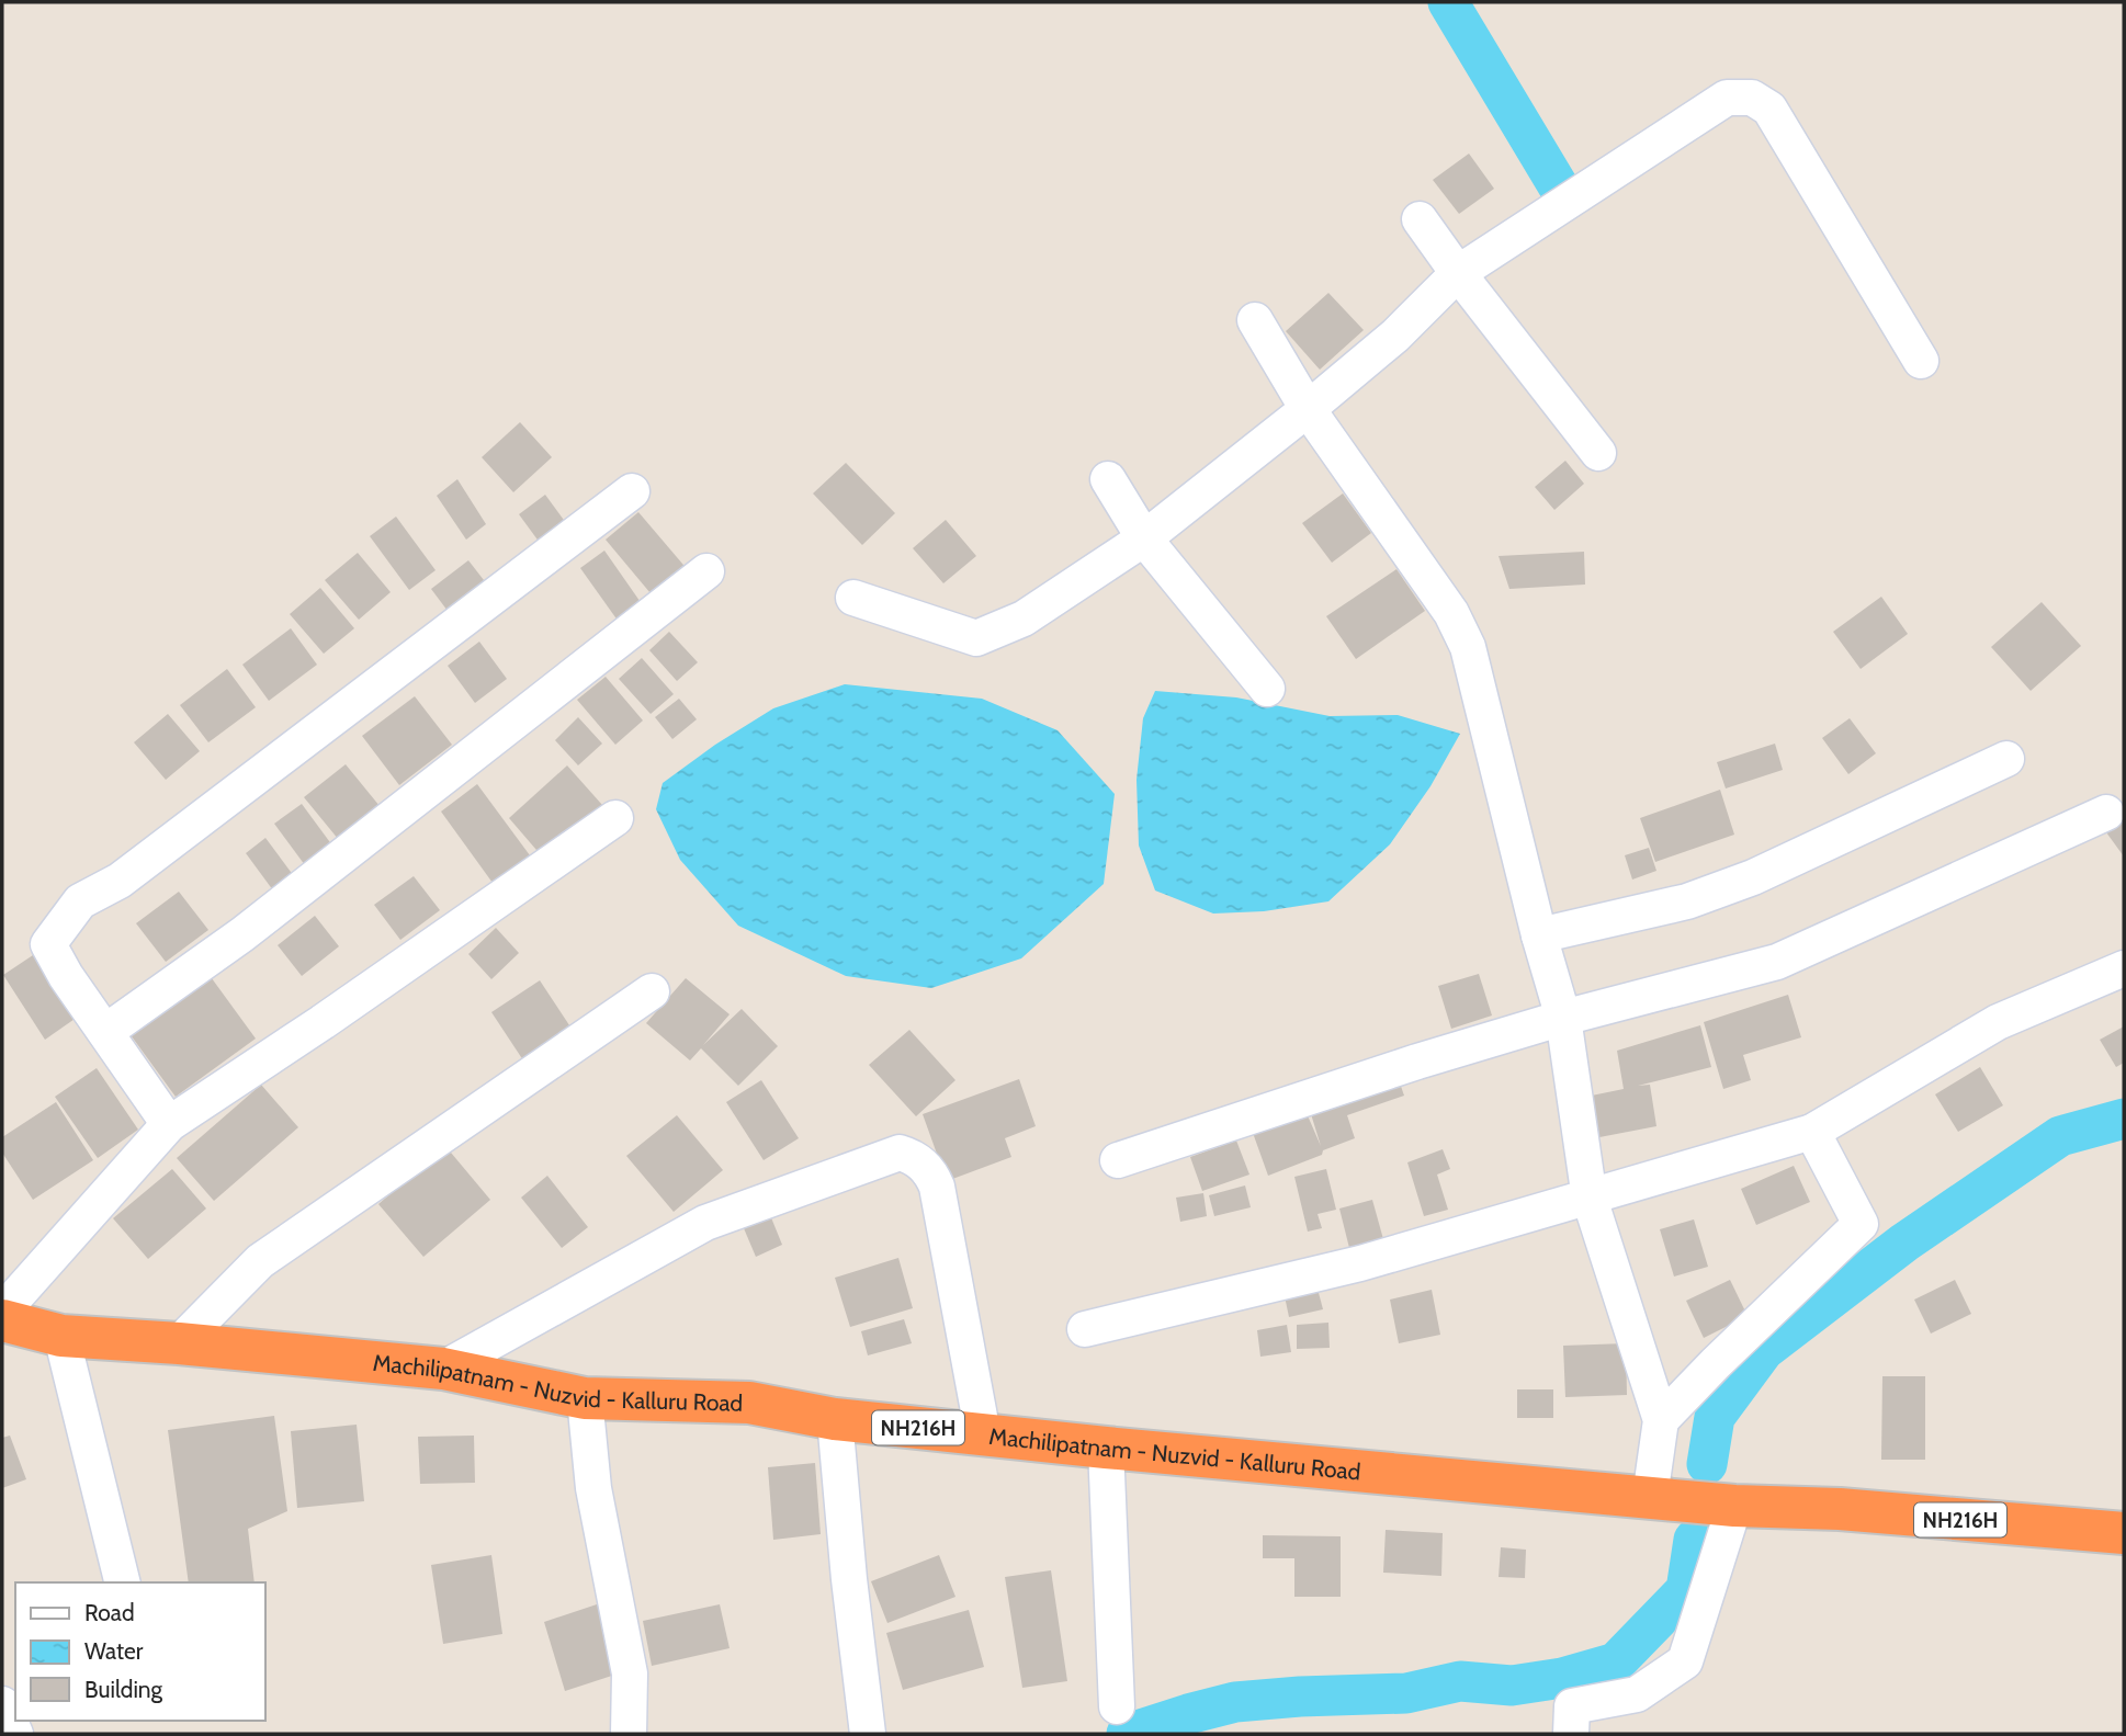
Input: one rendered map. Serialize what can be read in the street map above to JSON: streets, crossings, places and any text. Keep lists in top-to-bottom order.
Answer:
{
  "streets": {
    "highway": ["Machilipatnam - Nuzvid - Kalluru Road", "NH216H"]
  },
  "legend": ["Road", "Water", "Building"]
}
